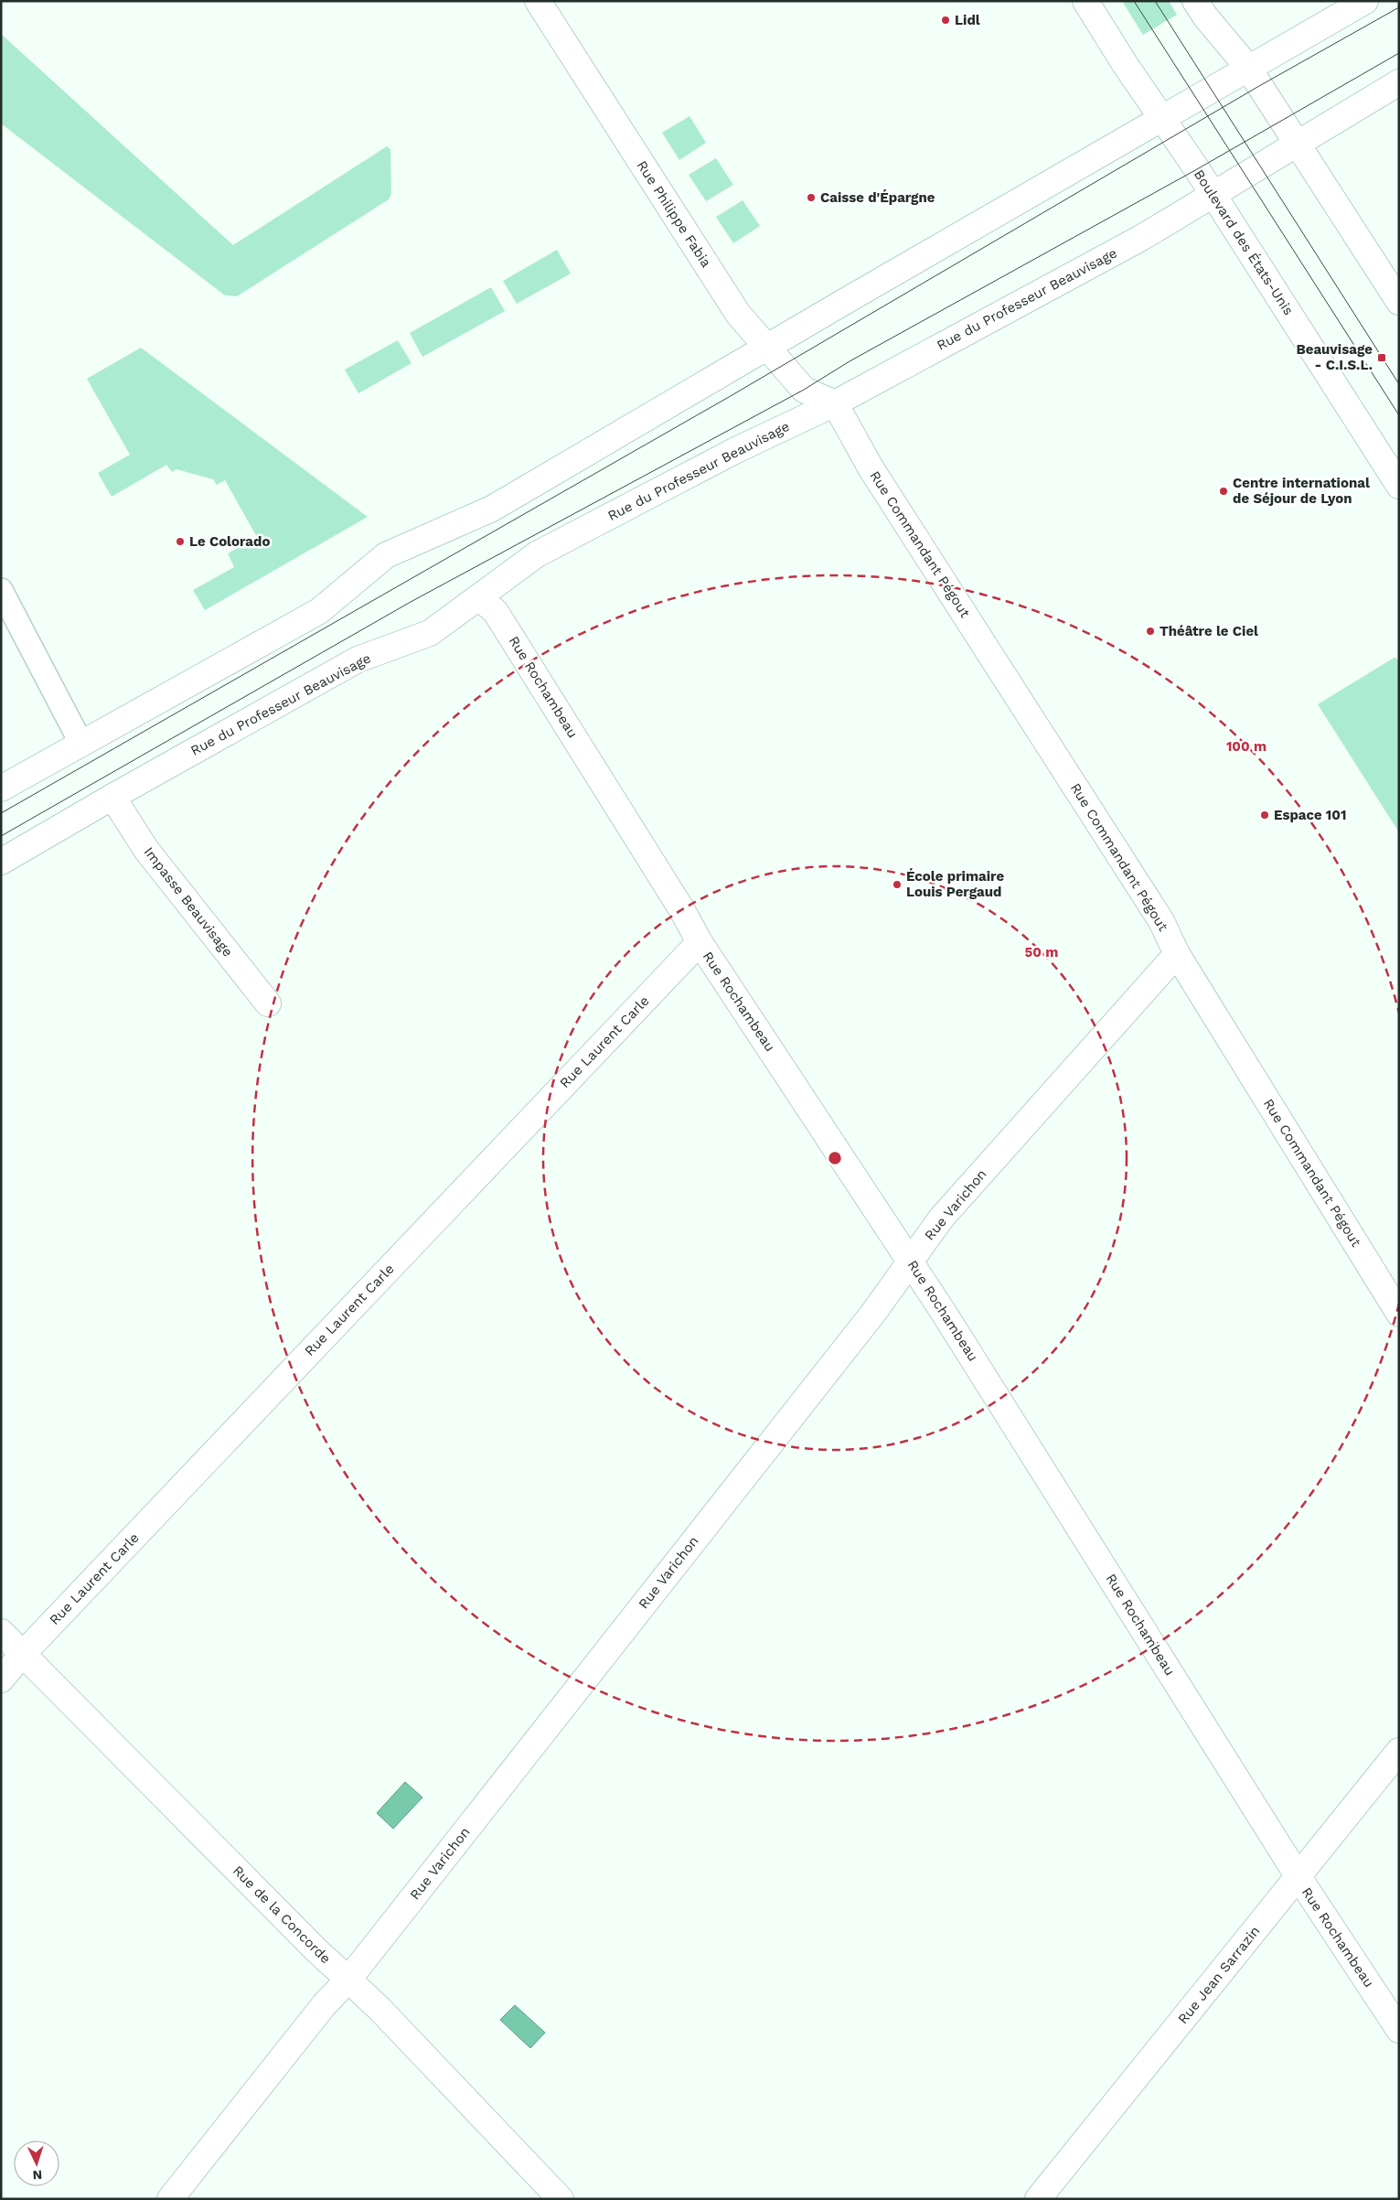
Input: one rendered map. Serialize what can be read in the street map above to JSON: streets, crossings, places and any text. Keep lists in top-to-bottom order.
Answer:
{
  "streets": {
    "street": [
      "Rue Philippe Fabia",
      "Boulevard des États-Unis",
      "Rue du Professeur Beauvisage",
      "Rue Commandant Pégout",
      "Rue Rochambeau",
      "Impasse Beauvisage",
      "Rue Laurent Carle",
      "Rue Varichon",
      "Rue de la Concorde",
      "Rue Jean Sarrazin"
    ]
  },
  "crossings": [
    ["Rue Philippe Fabia", "Rue du Professeur Beauvisage"],
    ["Rue Philippe Fabia", "Rue Commandant Pégout"],
    ["Boulevard des États-Unis", "Rue du Professeur Beauvisage"],
    ["Rue du Professeur Beauvisage", "Rue Commandant Pégout"],
    ["Rue du Professeur Beauvisage", "Rue Rochambeau"],
    ["Rue du Professeur Beauvisage", "Impasse Beauvisage"],
    ["Rue Commandant Pégout", "Rue Varichon"],
    ["Rue Rochambeau", "Rue Laurent Carle"],
    ["Rue Rochambeau", "Rue Varichon"],
    ["Rue Rochambeau", "Rue Jean Sarrazin"],
    ["Rue Laurent Carle", "Rue de la Concorde"],
    ["Rue Varichon", "Rue de la Concorde"]
  ],
  "places": {
    "other": [
      "Lidl",
      "Caisse d'Épargne",
      "Centre international de Séjour de Lyon",
      "Le Colorado",
      "Théâtre le Ciel",
      "Espace 101",
      "École primaire Louis Pergaud"
    ],
    "transit": ["Beauvisage - C.I.S.L."]
  },
  "north": "bottom",
  "rings": ["100 m", "50 m"]
}
